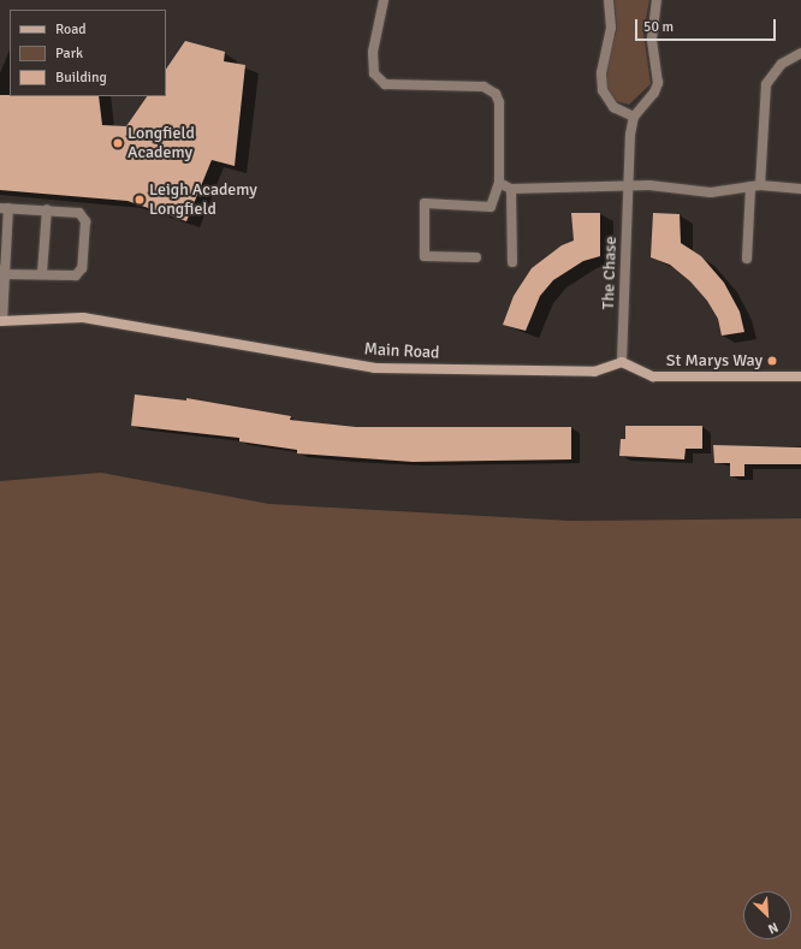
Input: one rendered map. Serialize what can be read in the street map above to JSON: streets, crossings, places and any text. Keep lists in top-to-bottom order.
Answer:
{
  "streets": {
    "main road": ["Main Road"],
    "street": ["The Chase"]
  },
  "crossings": [
    ["The Chase", "Main Road"]
  ],
  "places": ["Longfield Academy", "Leigh Academy Longfield", "St Marys Way"],
  "legend": ["Road", "Park", "Building"],
  "scale_bar": "50 m",
  "north": "bottom right"
}
